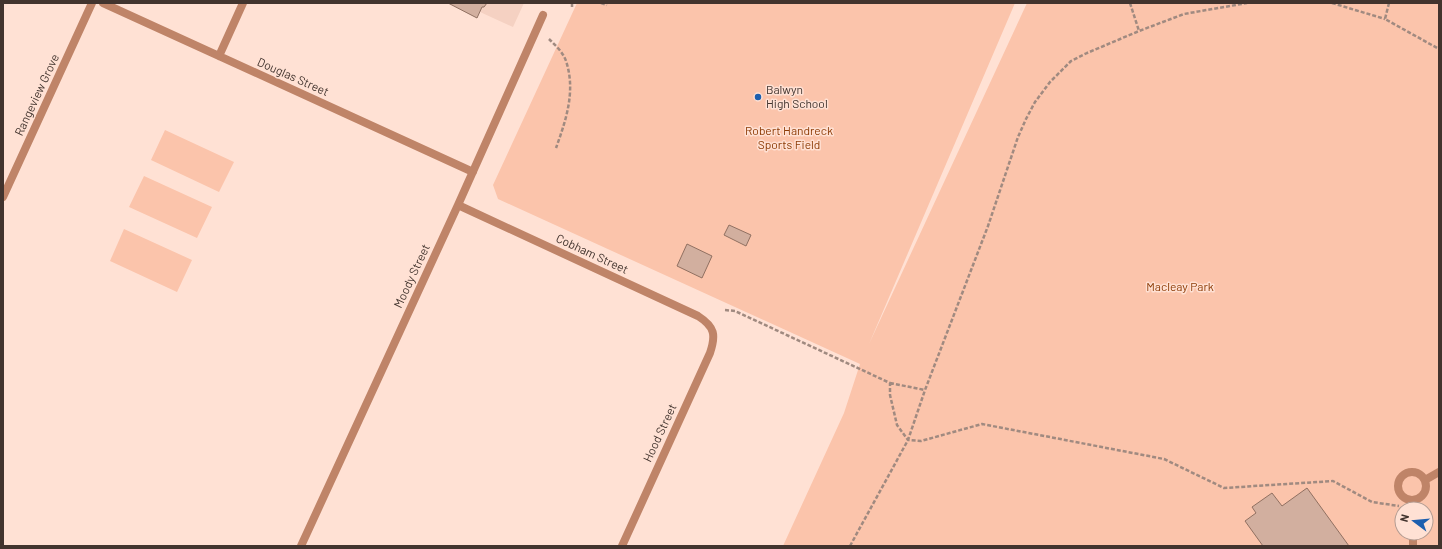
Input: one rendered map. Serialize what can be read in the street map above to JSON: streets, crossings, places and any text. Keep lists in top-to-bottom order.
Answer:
{
  "streets": {
    "street": [
      "Douglas Street",
      "Rangeview Grove",
      "Cobham Street",
      "Moody Street",
      "Hood Street"
    ]
  },
  "crossings": [
    ["Douglas Street", "Moody Street"],
    ["Cobham Street", "Moody Street"],
    ["Cobham Street", "Hood Street"]
  ],
  "parks": ["Robert Handreck Sports Field", "Macleay Park"],
  "places": ["Balwyn High School"],
  "north": "left"
}
